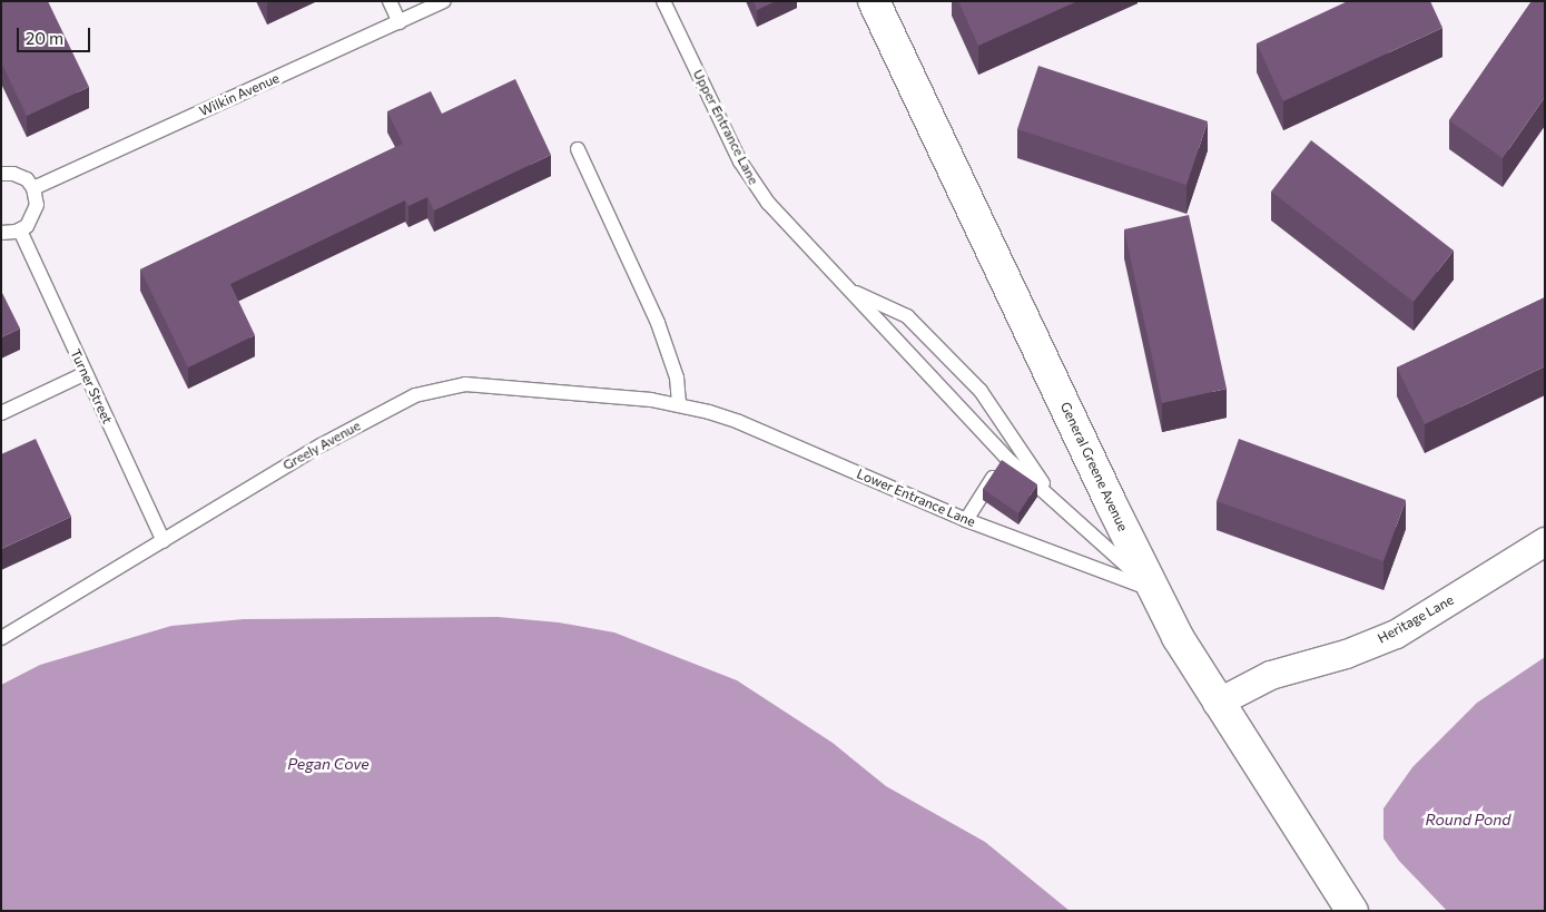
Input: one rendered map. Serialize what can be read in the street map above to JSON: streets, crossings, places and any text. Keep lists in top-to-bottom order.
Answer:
{
  "streets": {
    "street": ["General Greene Avenue", "Heritage Lane"],
    "lane": [
      "Wilkin Avenue",
      "Upper Entrance Lane",
      "Turner Street",
      "Greely Avenue",
      "Lower Entrance Lane"
    ]
  },
  "crossings": [
    ["Upper Entrance Lane", "General Greene Avenue"],
    ["Upper Entrance Lane", "Lower Entrance Lane"],
    ["Turner Street", "Greely Avenue"],
    ["Greely Avenue", "Lower Entrance Lane"],
    ["General Greene Avenue", "Lower Entrance Lane"],
    ["General Greene Avenue", "Heritage Lane"]
  ],
  "water": ["Pegan Cove", "Round Pond"],
  "scale_bar": "20 m"
}
